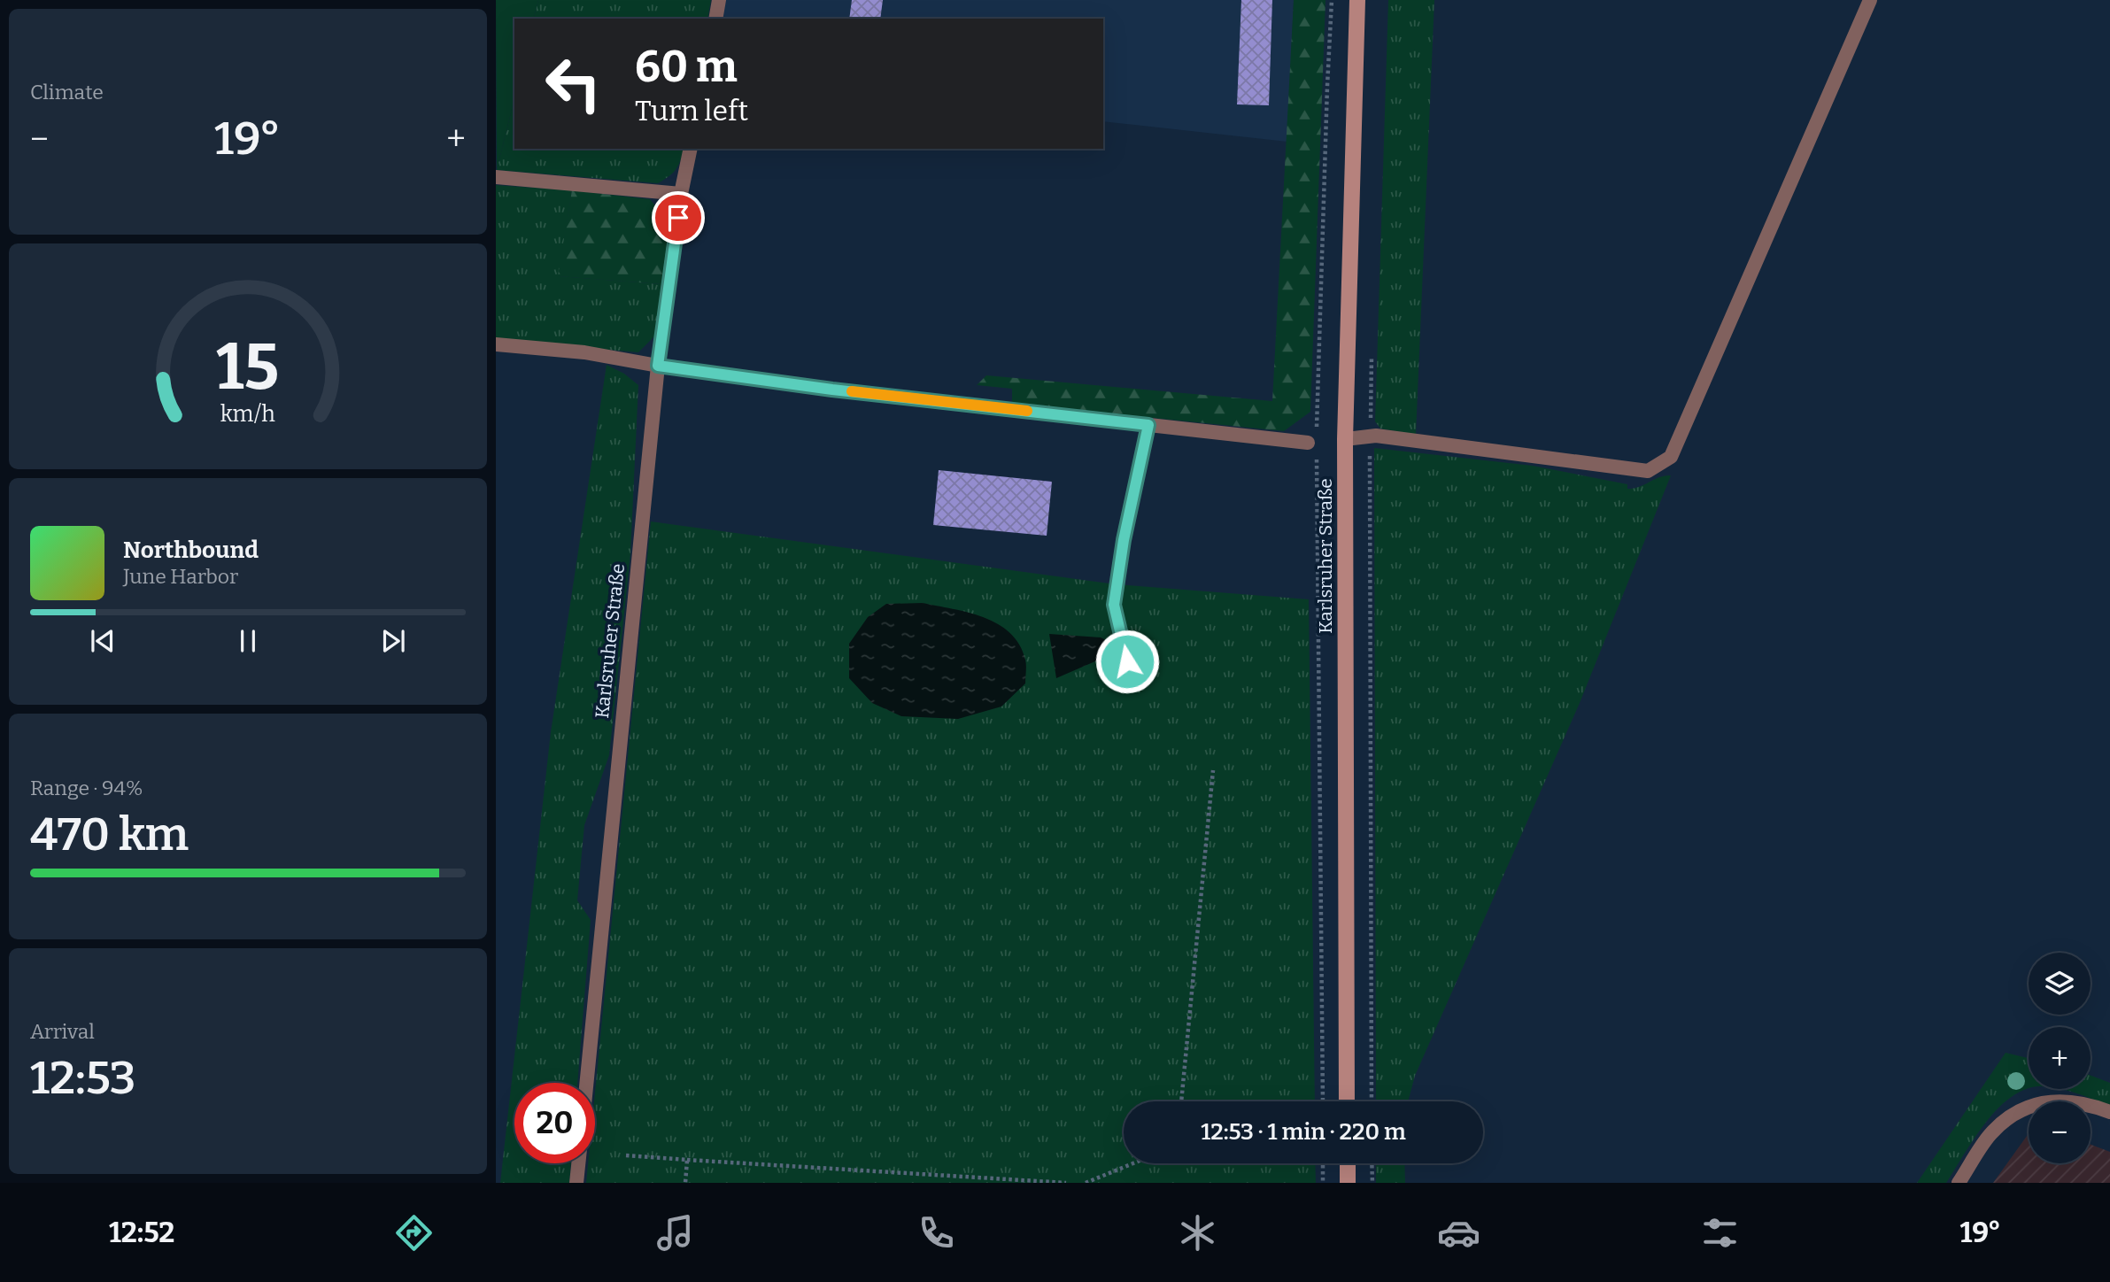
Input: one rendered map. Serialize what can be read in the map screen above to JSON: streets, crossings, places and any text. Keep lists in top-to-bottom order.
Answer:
{
  "streets": {
    "main road": ["Karlsruher Straße"]
  },
  "page": {
    "tile": [
      "Climate",
      ["Range · 94%", "470 km"],
      ["Arrival", "12:53"]
    ],
    "turn": ["60 m", "Turn left"],
    "heat": ["−", "19°", "+"],
    "song": ["Northbound", "June Harbor"],
    "map_buttons": ["+", "−"],
    "limit": "20",
    "trip": "12:53 · 1 min · 220 m",
    "tabs": ["12:52", "19°"],
    "gauge": ["15", "km/h"]
  }
}
